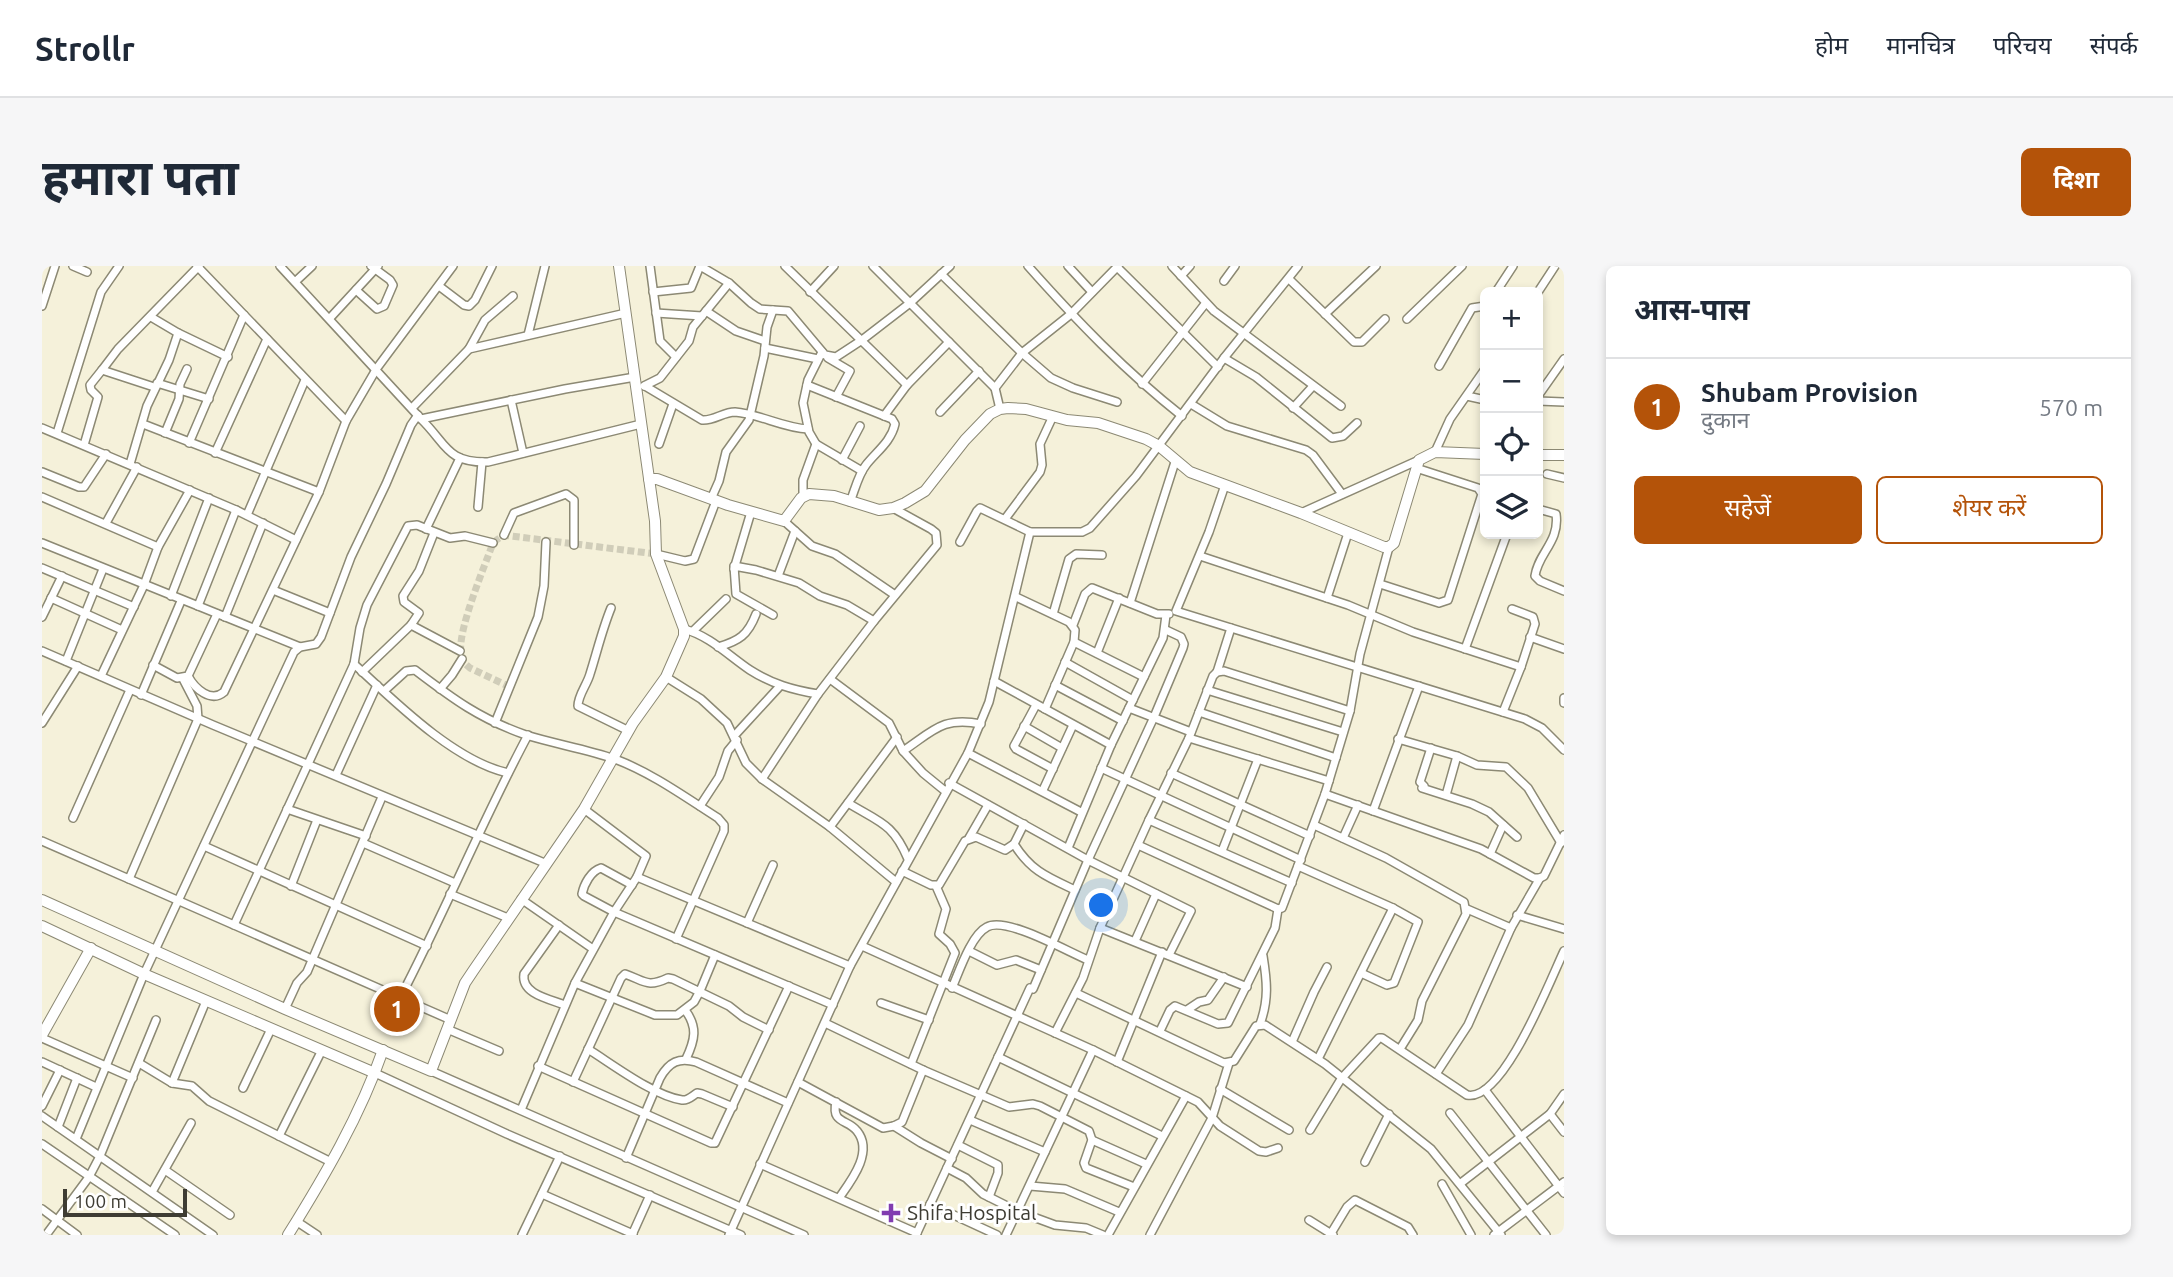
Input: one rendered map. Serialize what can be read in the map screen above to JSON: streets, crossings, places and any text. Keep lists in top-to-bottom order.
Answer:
{
  "places": {
    "health": ["Shifa Hospital"]
  },
  "scale_bar": "100 m",
  "page": {
    "header": "Strollr",
    "nav": [
      "होम",
      "मानचित्र",
      "परिचय",
      "संपर्क"
    ],
    "buttons": [
      "दिशा",
      ["सहेजें", "शेयर करें"]
    ],
    "title": "हमारा पता",
    "heading": "आस-पास",
    "map_buttons": ["+", "−"],
    "list": [
      {
        "mark": "1",
        "name": "Shubam Provision",
        "note": "दुकान",
        "value": "570 m"
      }
    ],
    "pins": "1",
    "scale": "100 m"
  }
}
